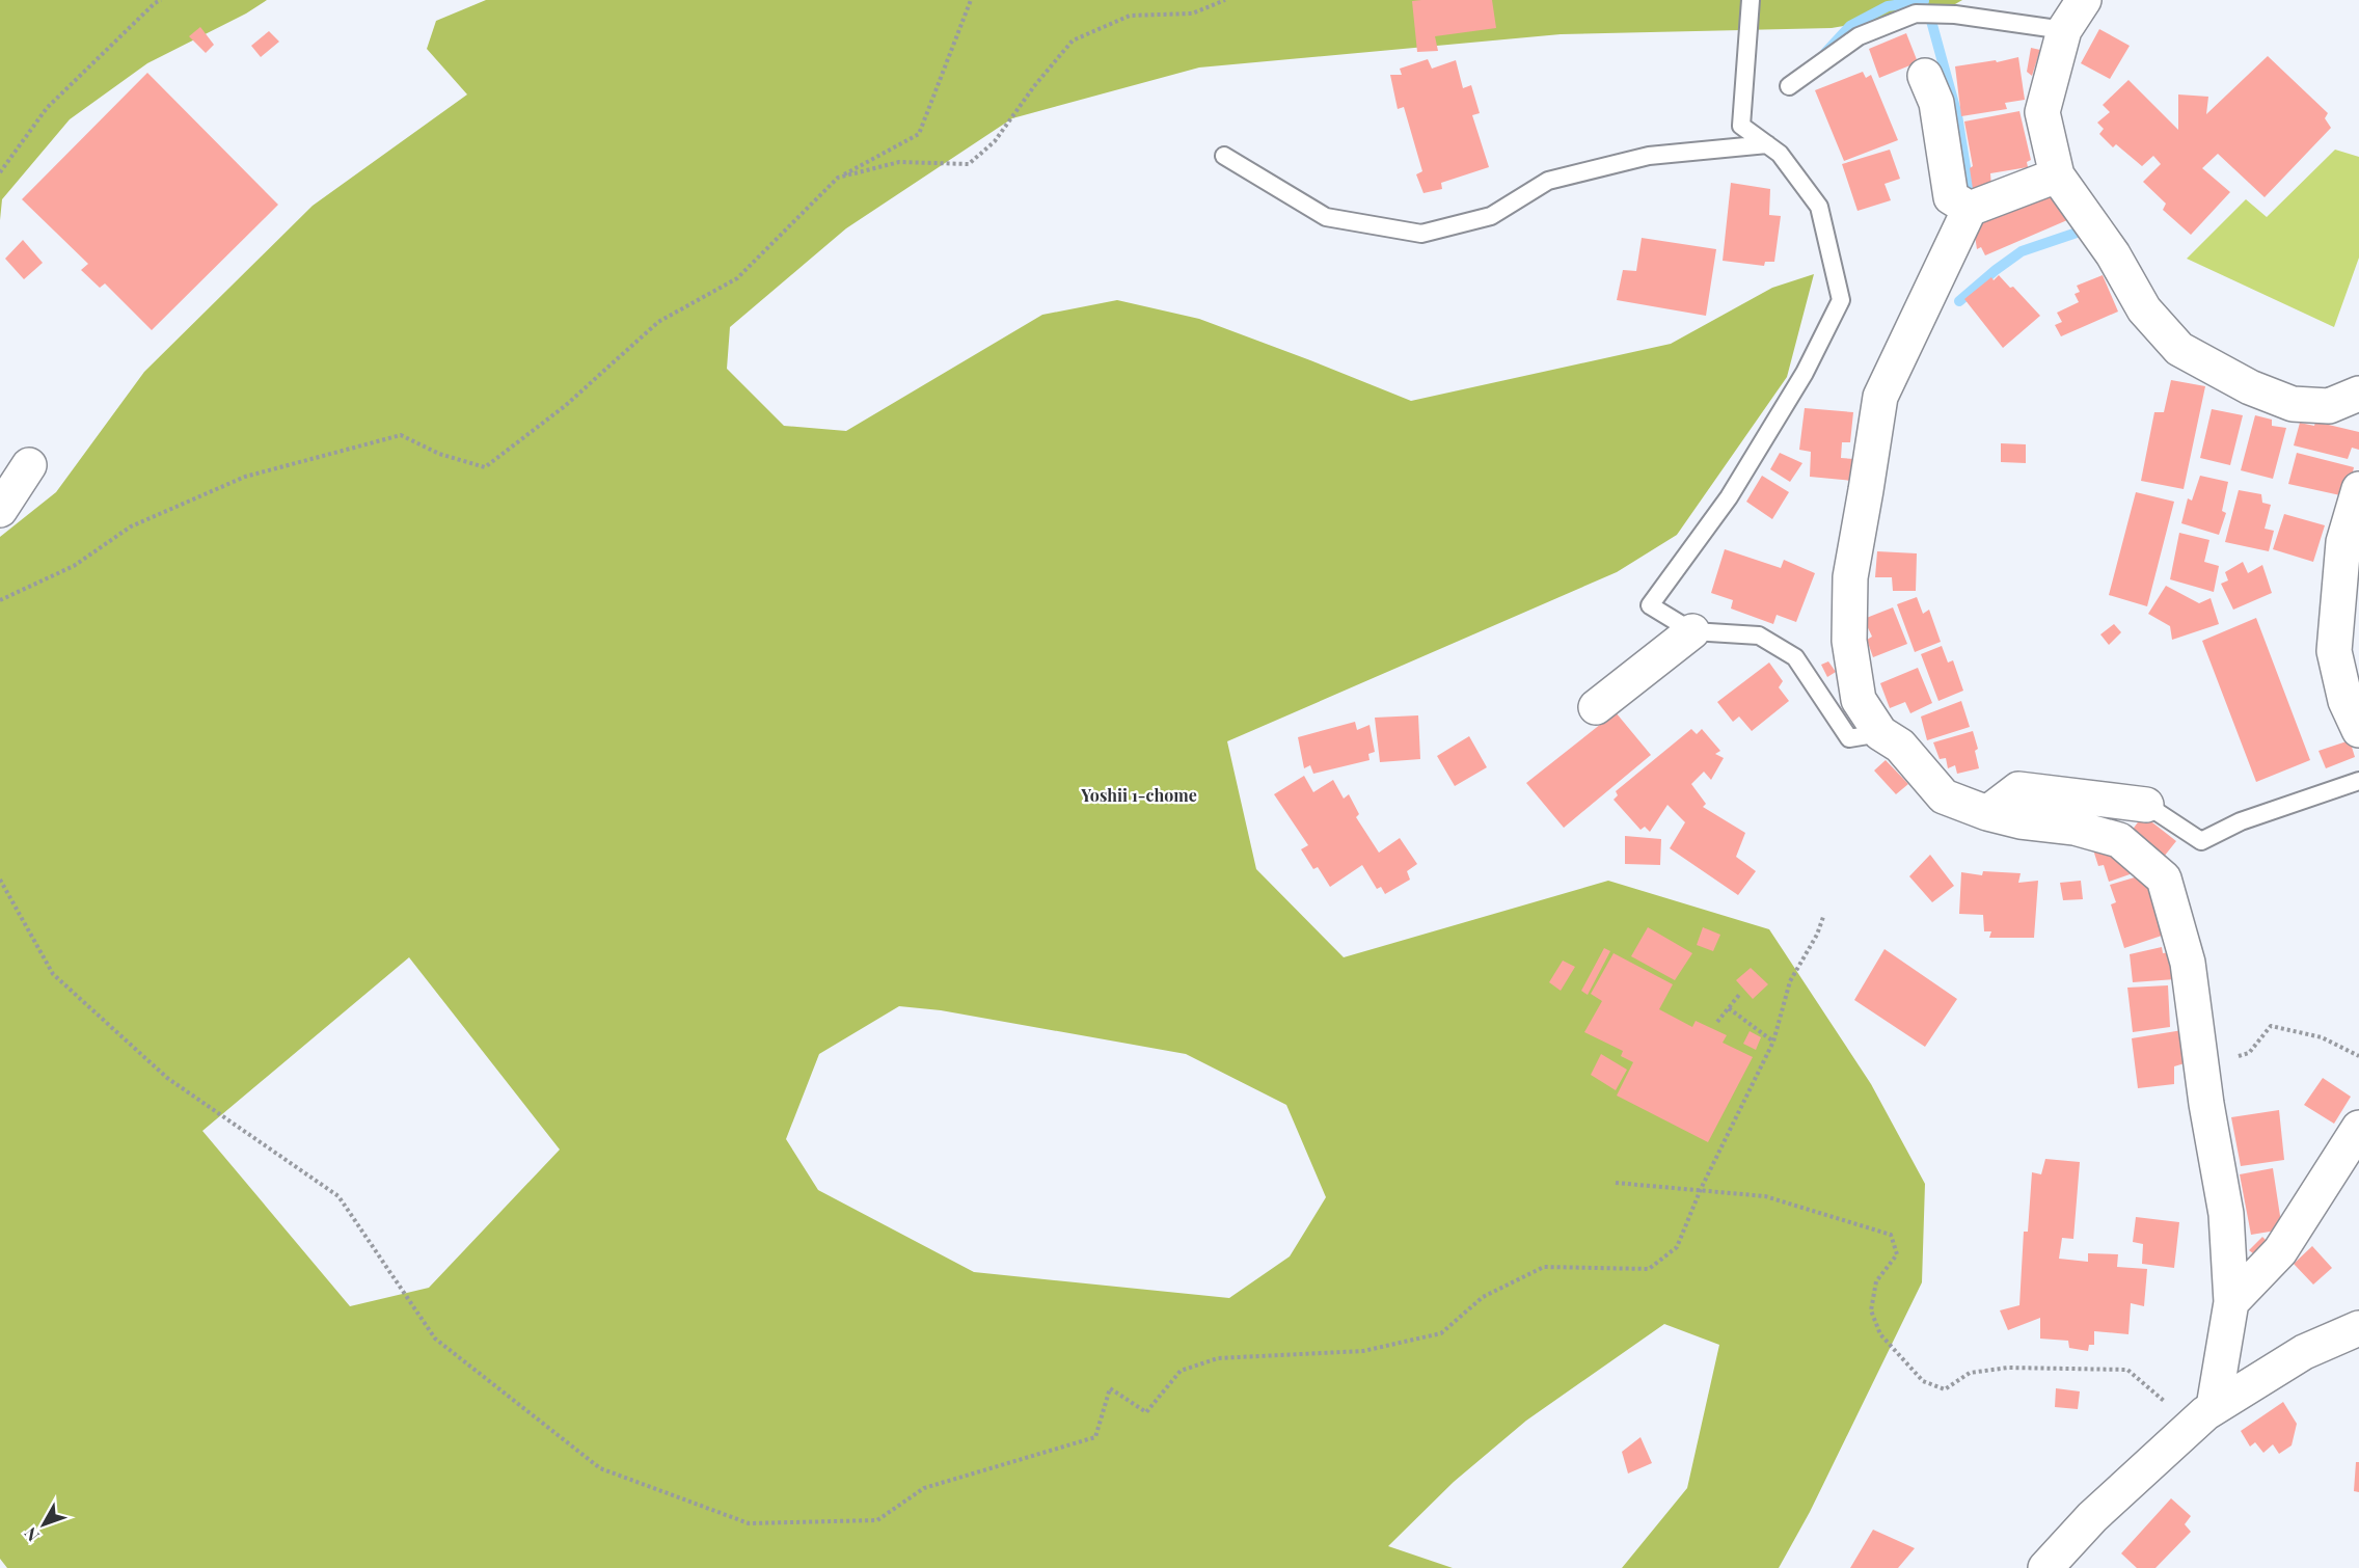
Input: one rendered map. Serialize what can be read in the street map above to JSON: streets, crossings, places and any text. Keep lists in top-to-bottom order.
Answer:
{
  "districts": ["Yoshii 1-chome"],
  "north": "bottom left"
}
